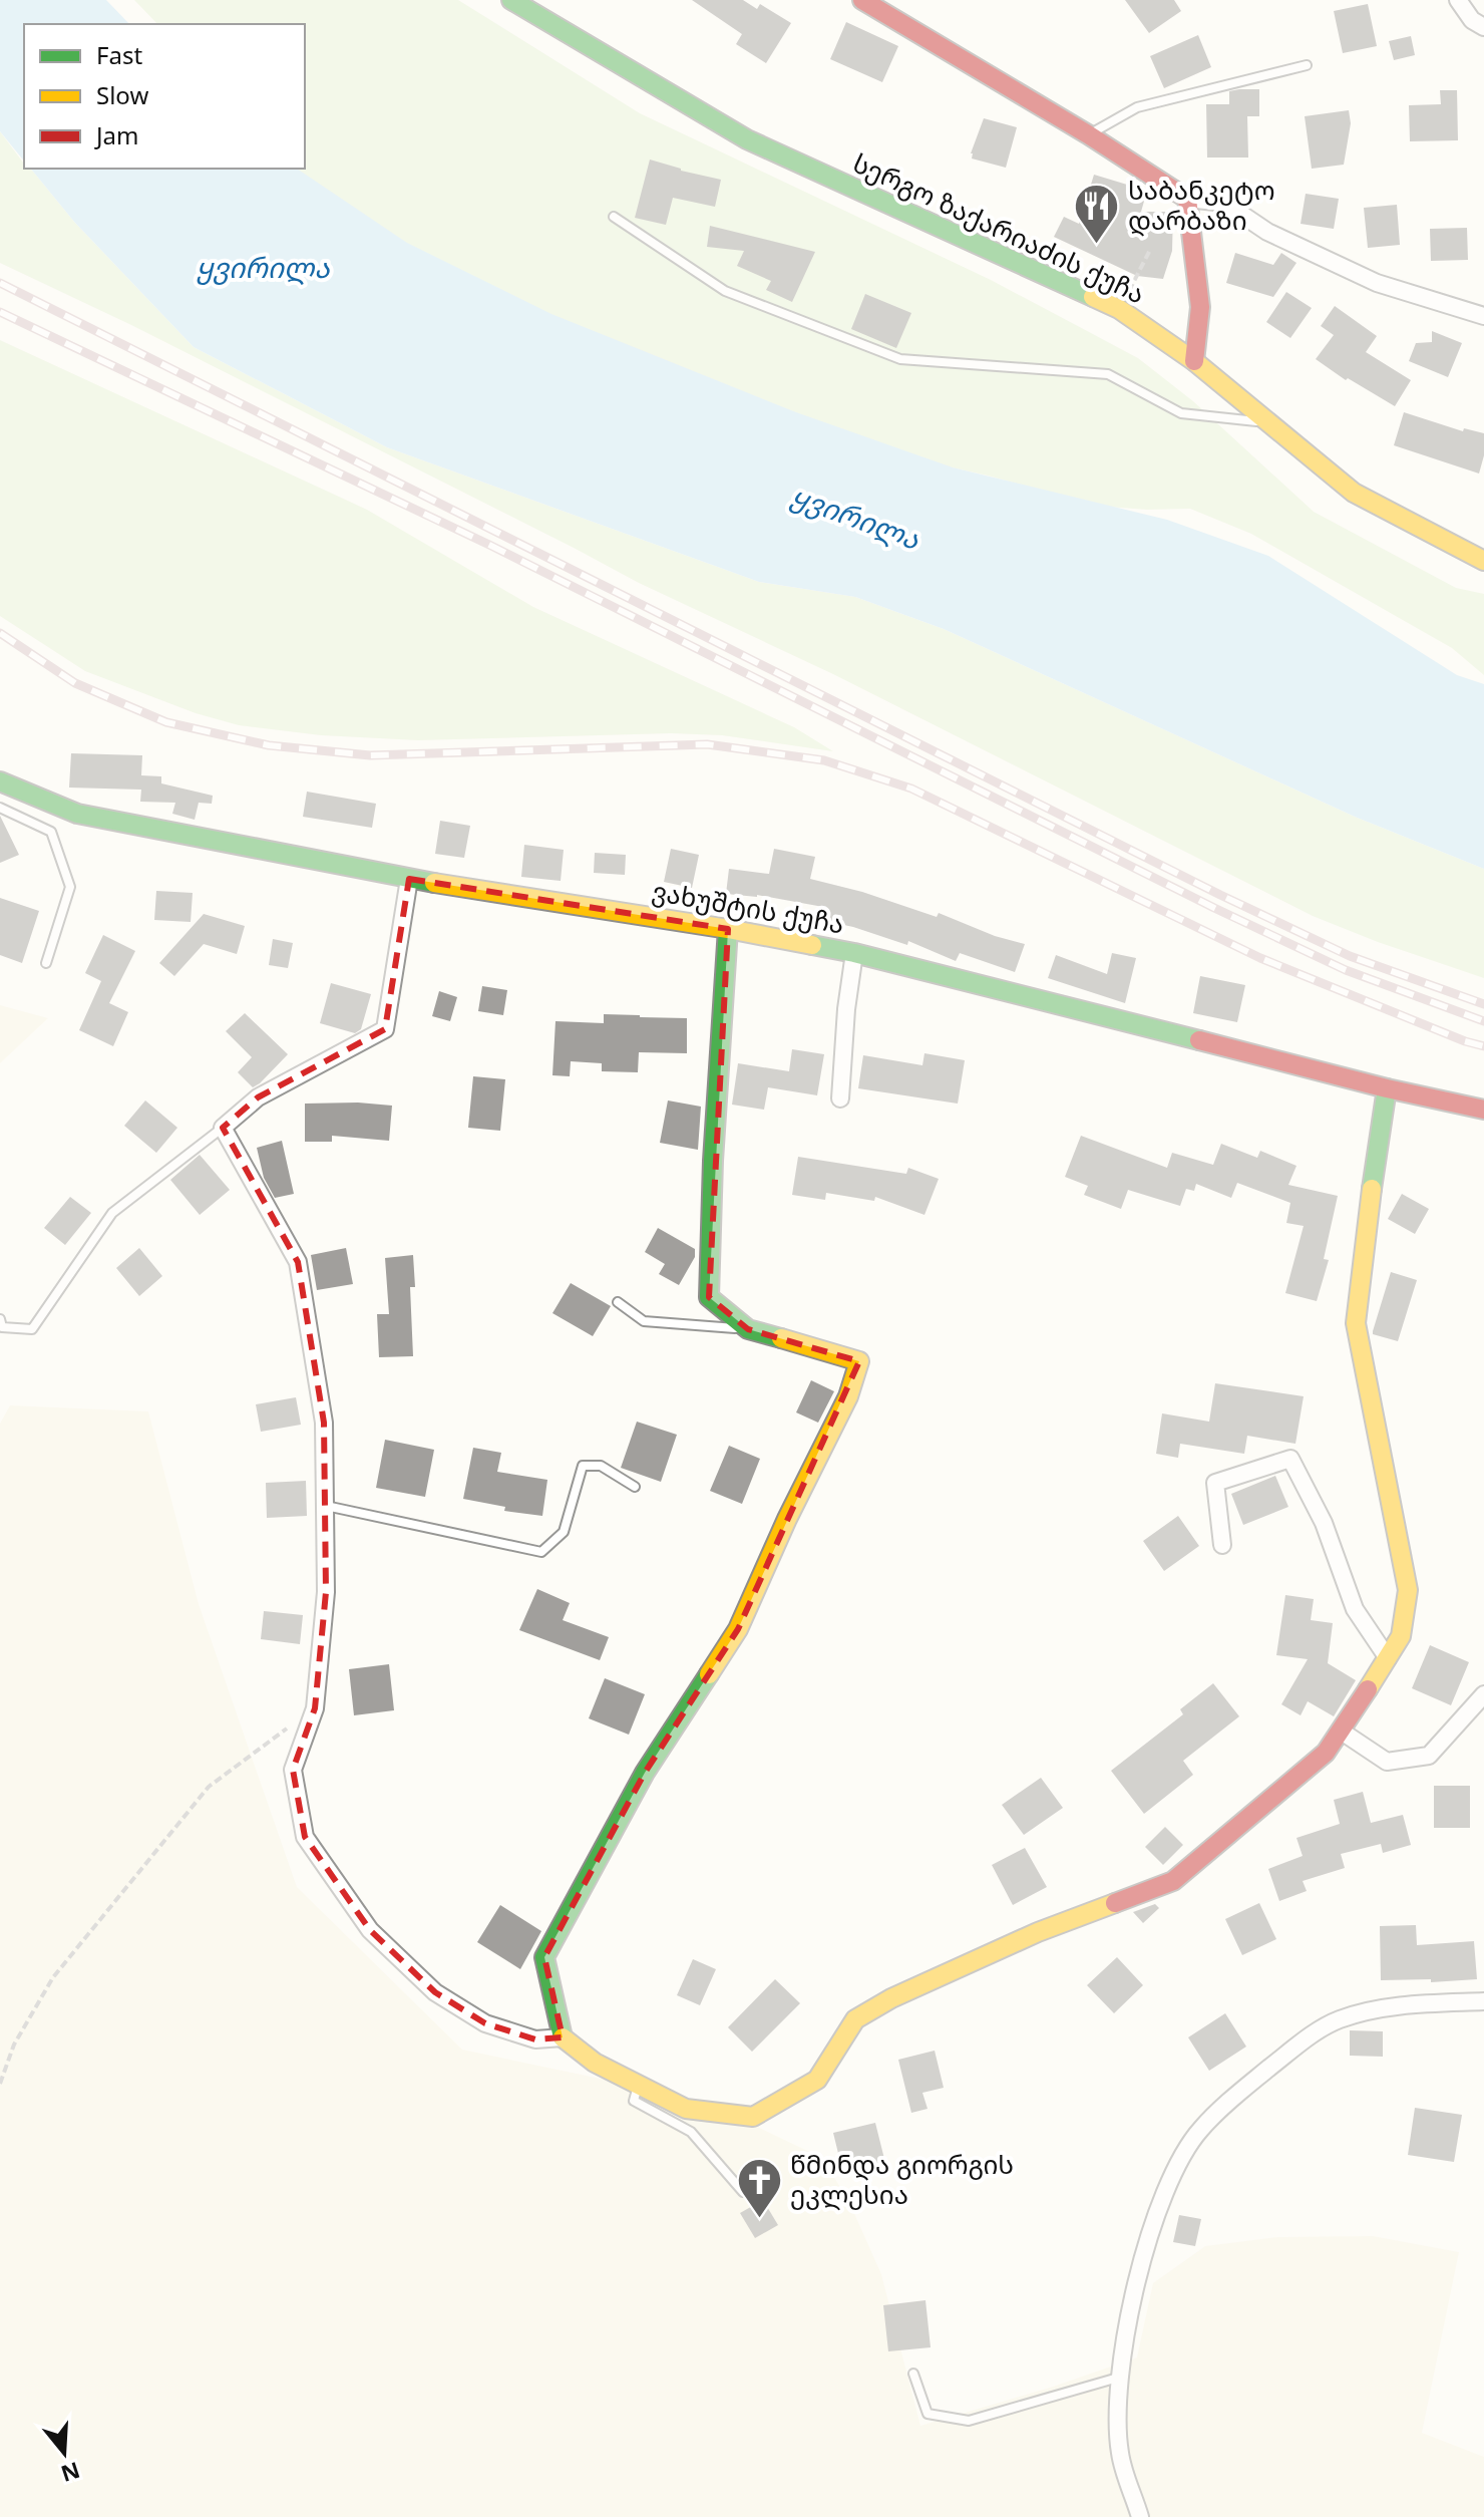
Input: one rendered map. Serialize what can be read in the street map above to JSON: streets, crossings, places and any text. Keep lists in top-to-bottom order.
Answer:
{
  "streets": {
    "street": ["სერგო ზაქარიაძის ქუჩა", "ვახუშტის ქუჩა"]
  },
  "water": ["ყვირილა"],
  "places": {
    "restaurant": ["საბანკეტო დარბაზი"],
    "church": ["წმინდა გიორგის ეკლესია"]
  },
  "legend": ["Fast", "Slow", "Jam"],
  "north": "bottom"
}
